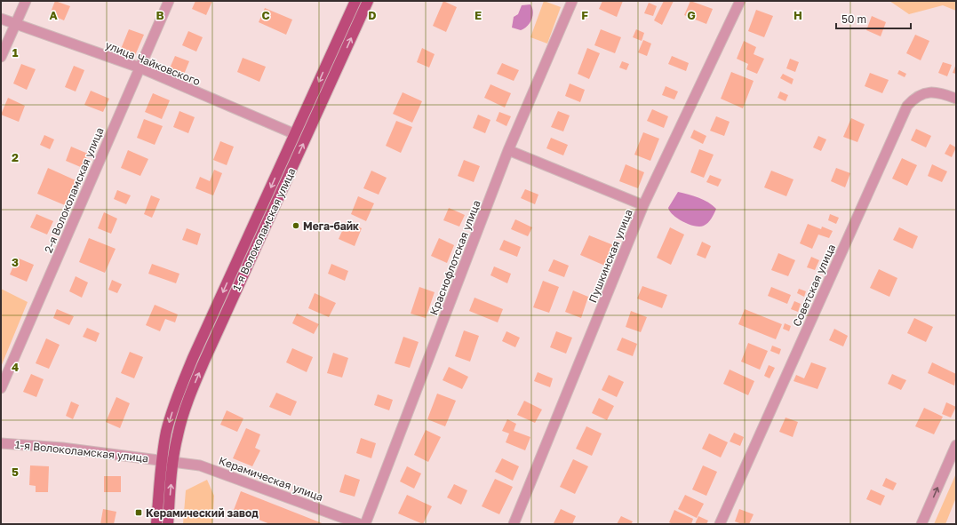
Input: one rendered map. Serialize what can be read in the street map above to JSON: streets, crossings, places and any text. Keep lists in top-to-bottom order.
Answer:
{
  "streets": {
    "main road": ["1-я Волоколамская улица"],
    "street": [
      "улица Чайковского",
      "2-я Волоколамская улица",
      "Пушкинская улица",
      "Краснофлотская улица",
      "Советская улица",
      "Керамическая улица"
    ]
  },
  "crossings": [
    ["улица Чайковского", "2-я Волоколамская улица"],
    ["улица Чайковского", "1-я Волоколамская улица"],
    ["1-я Волоколамская улица", "Керамическая улица"]
  ],
  "places": {
    "other": ["Мега-байк"],
    "transit": ["Керамический завод"]
  },
  "scale_bar": "50 m",
  "grid": {
    "columns": [
      "A",
      "B",
      "C",
      "D",
      "E",
      "F",
      "G",
      "H"
    ],
    "rows": [
      "1",
      "2",
      "3",
      "4",
      "5"
    ]
  }
}
